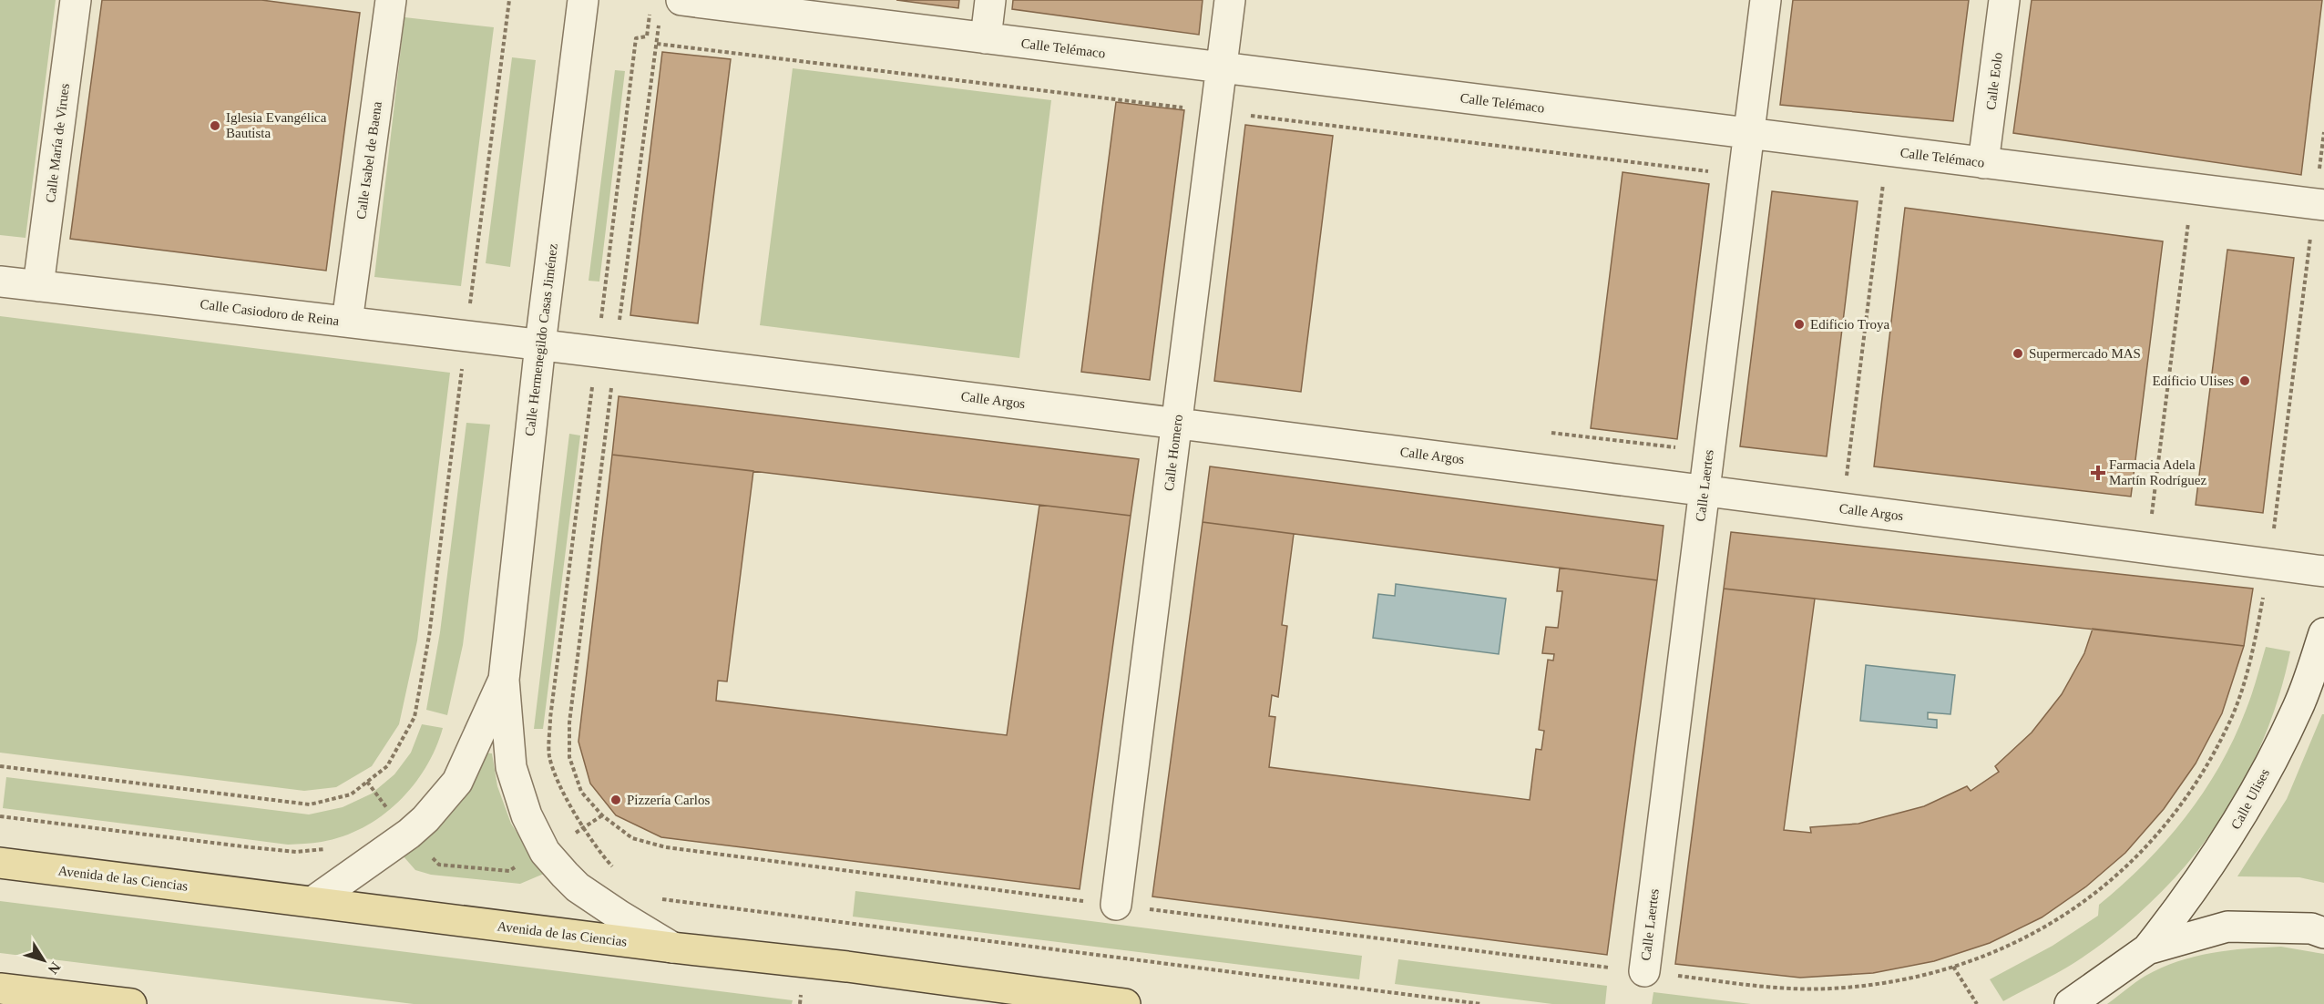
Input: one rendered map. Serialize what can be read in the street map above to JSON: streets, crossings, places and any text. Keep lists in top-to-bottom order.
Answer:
{
  "streets": {
    "main road": ["Avenida de las Ciencias"],
    "street": [
      "Calle Telémaco",
      "Calle Eolo",
      "Calle María de Virues",
      "Calle Isabel de Baena",
      "Calle Casiodoro de Reina",
      "Calle Hermenegildo Casas Jiménez",
      "Calle Argos",
      "Calle Homero",
      "Calle Laertes",
      "Calle Ulises"
    ]
  },
  "crossings": [
    ["Calle Telémaco", "Calle Eolo"],
    ["Calle Telémaco", "Calle Homero"],
    ["Calle Telémaco", "Calle Laertes"],
    ["Calle María de Virues", "Calle Casiodoro de Reina"],
    ["Calle Isabel de Baena", "Calle Casiodoro de Reina"],
    ["Calle Casiodoro de Reina", "Calle Hermenegildo Casas Jiménez"],
    ["Calle Casiodoro de Reina", "Calle Argos"],
    ["Calle Hermenegildo Casas Jiménez", "Calle Argos"],
    ["Calle Hermenegildo Casas Jiménez", "Avenida de las Ciencias"],
    ["Calle Argos", "Calle Homero"],
    ["Calle Argos", "Calle Laertes"]
  ],
  "places": {
    "other": [
      "Iglesia Evangélica Bautista",
      "Edificio Troya",
      "Supermercado MAS",
      "Edificio Ulises",
      "Pizzería Carlos"
    ],
    "health": ["Farmacia Adela Martín Rodríguez"]
  },
  "north": "bottom right"
}
